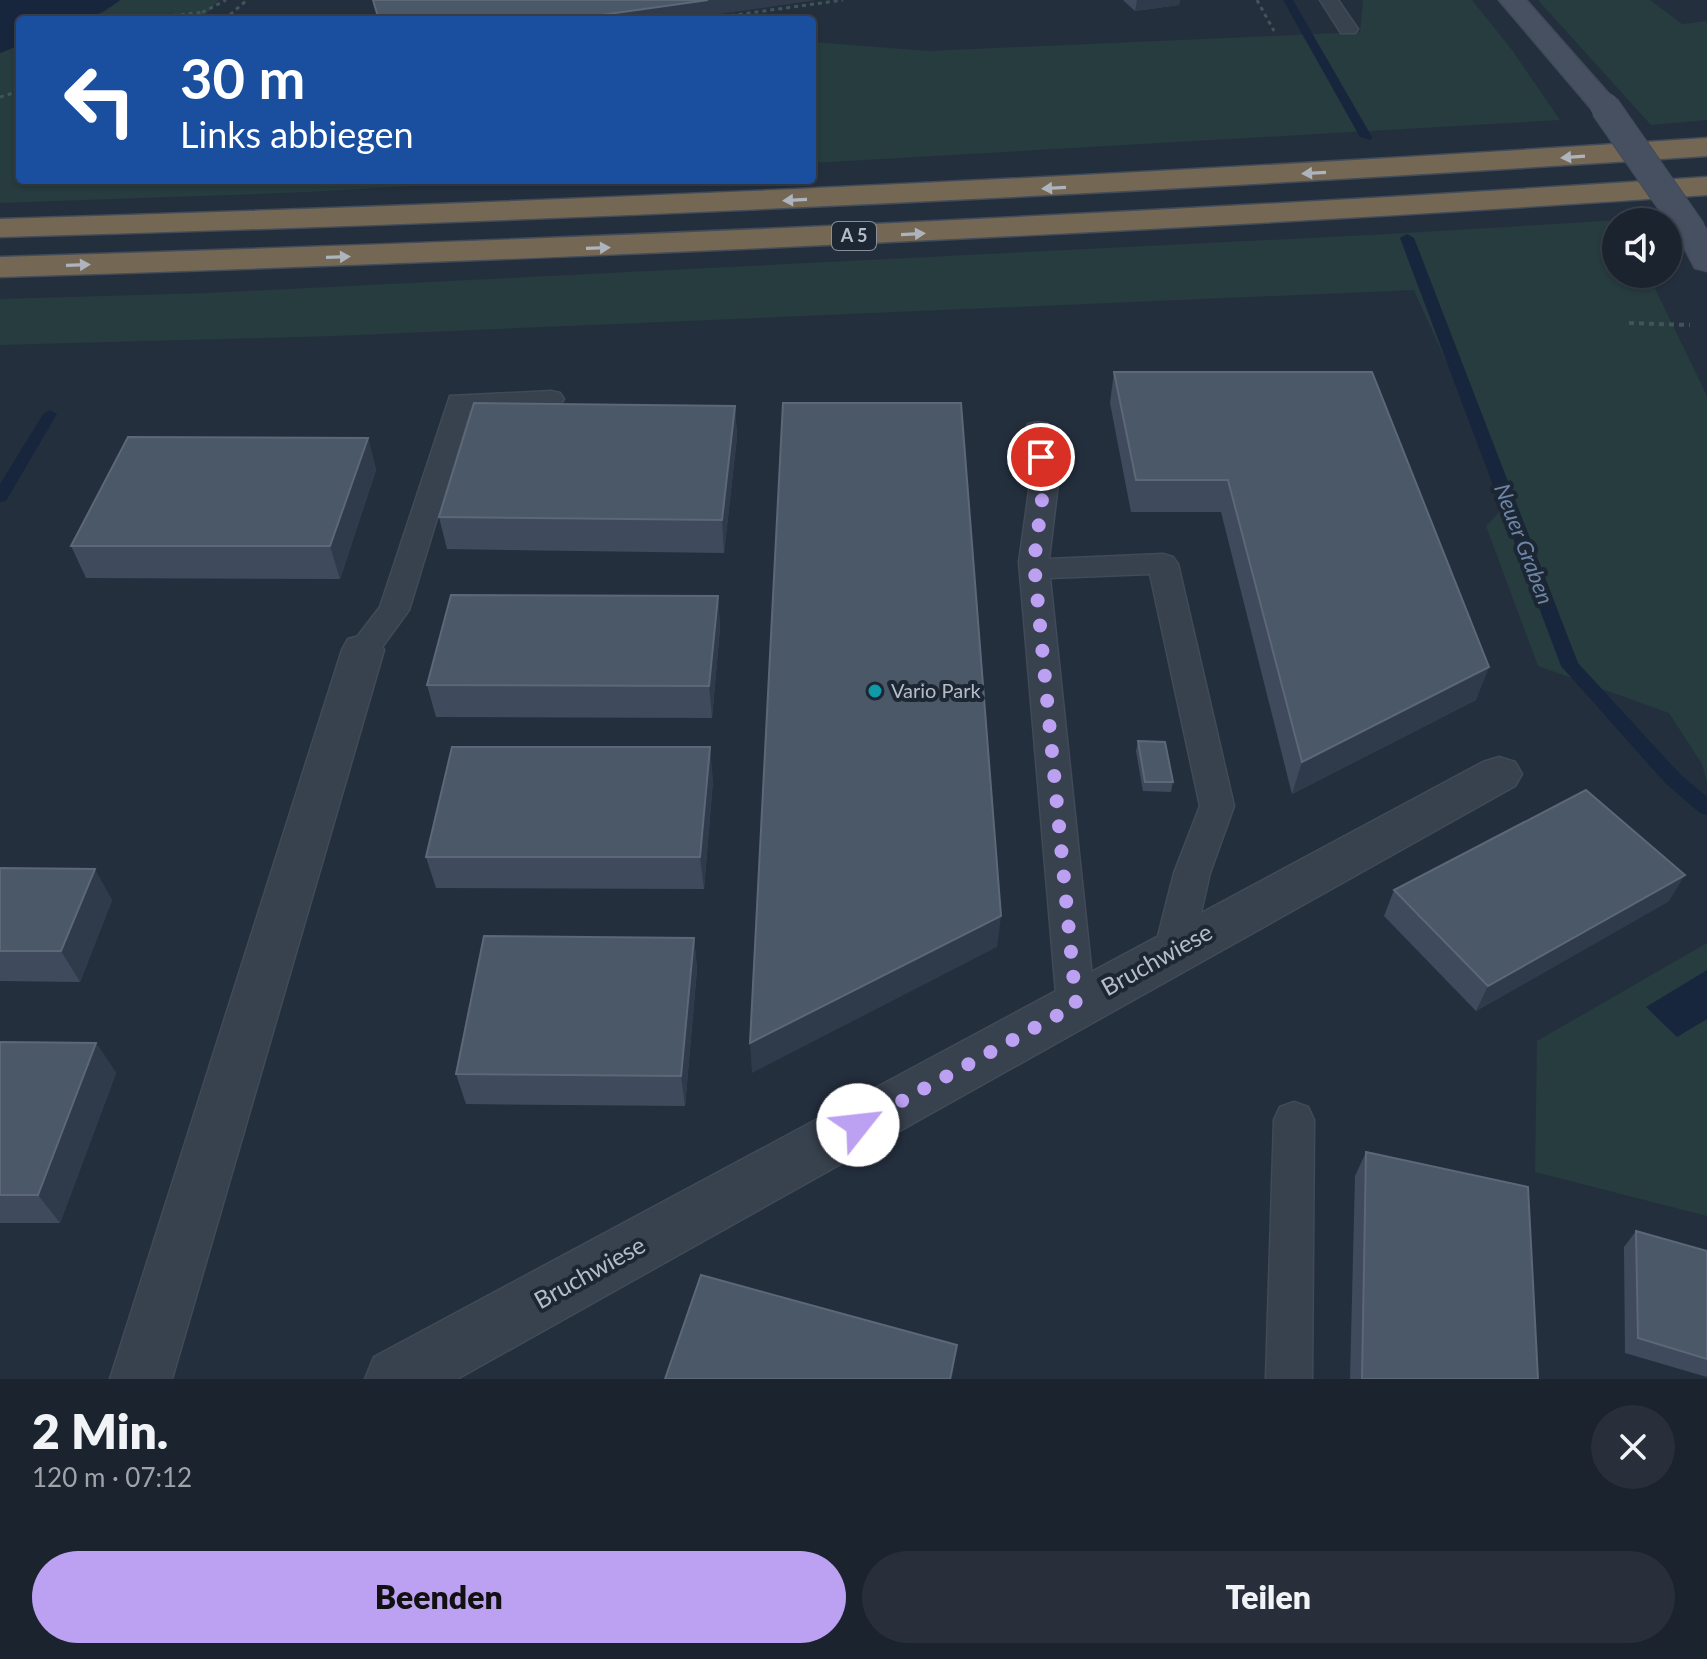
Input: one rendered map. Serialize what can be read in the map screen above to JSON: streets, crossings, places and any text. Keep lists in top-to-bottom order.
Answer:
{
  "streets": {
    "highway": ["A 5"],
    "street": ["Bruchwiese"]
  },
  "water": ["Neuer Graben"],
  "places": ["Vario Park"],
  "page": {
    "turn": ["30 m", "Links abbiegen"],
    "heading": ["2 Min.", "120 m · 07:12"],
    "buttons": ["Beenden", "Teilen"]
  }
}
